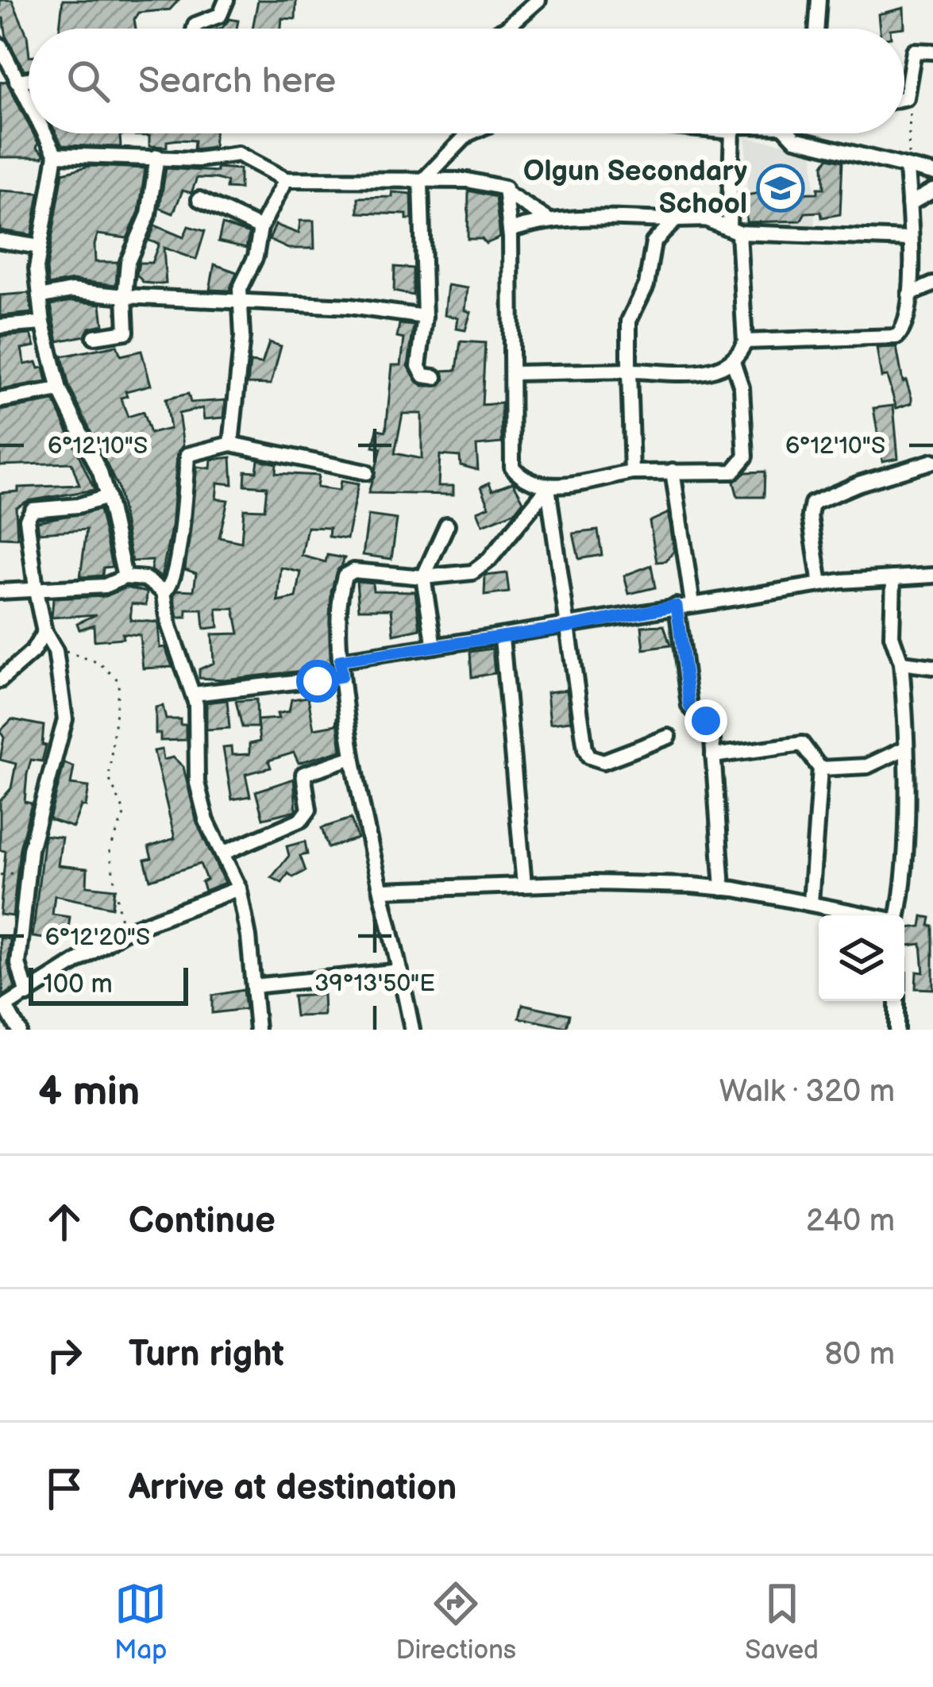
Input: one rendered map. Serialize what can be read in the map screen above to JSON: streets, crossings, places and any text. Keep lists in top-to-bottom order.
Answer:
{
  "places": {
    "school or university": ["Olgun Secondary School"]
  },
  "scale_bar": "100 m",
  "page": {
    "search": "Search here",
    "scale": "100 m",
    "heading": ["4 min", "Walk · 320 m"],
    "list": [
      ["Continue", "240 m"],
      ["Turn right", "80 m"],
      "Arrive at destination"
    ],
    "nav": ["Map", "Directions", "Saved"]
  },
  "coordinates": ["6°12'10\"S", "6°12'20\"S", "39°13'50\"E"]
}
